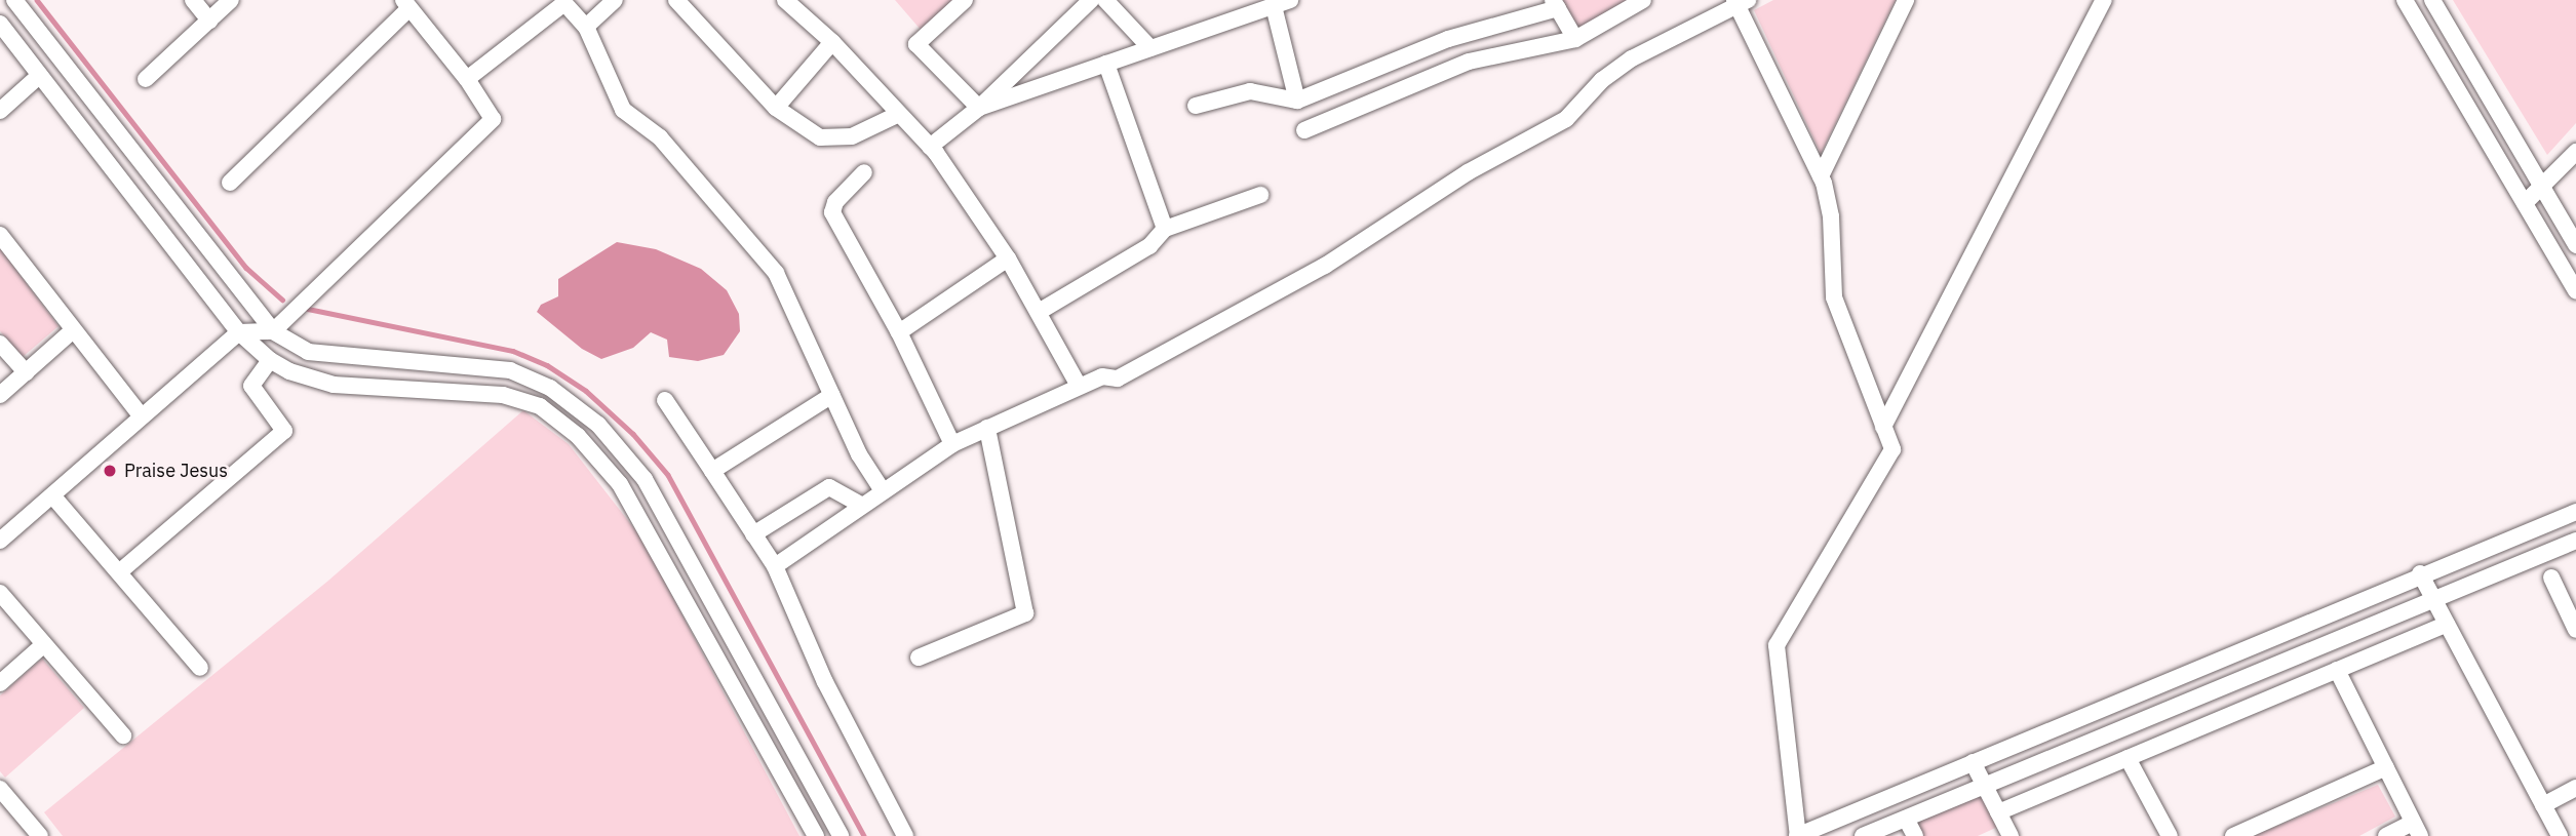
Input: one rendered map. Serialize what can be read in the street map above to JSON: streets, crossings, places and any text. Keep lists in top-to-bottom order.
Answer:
{
  "places": ["Praise Jesus"]
}
